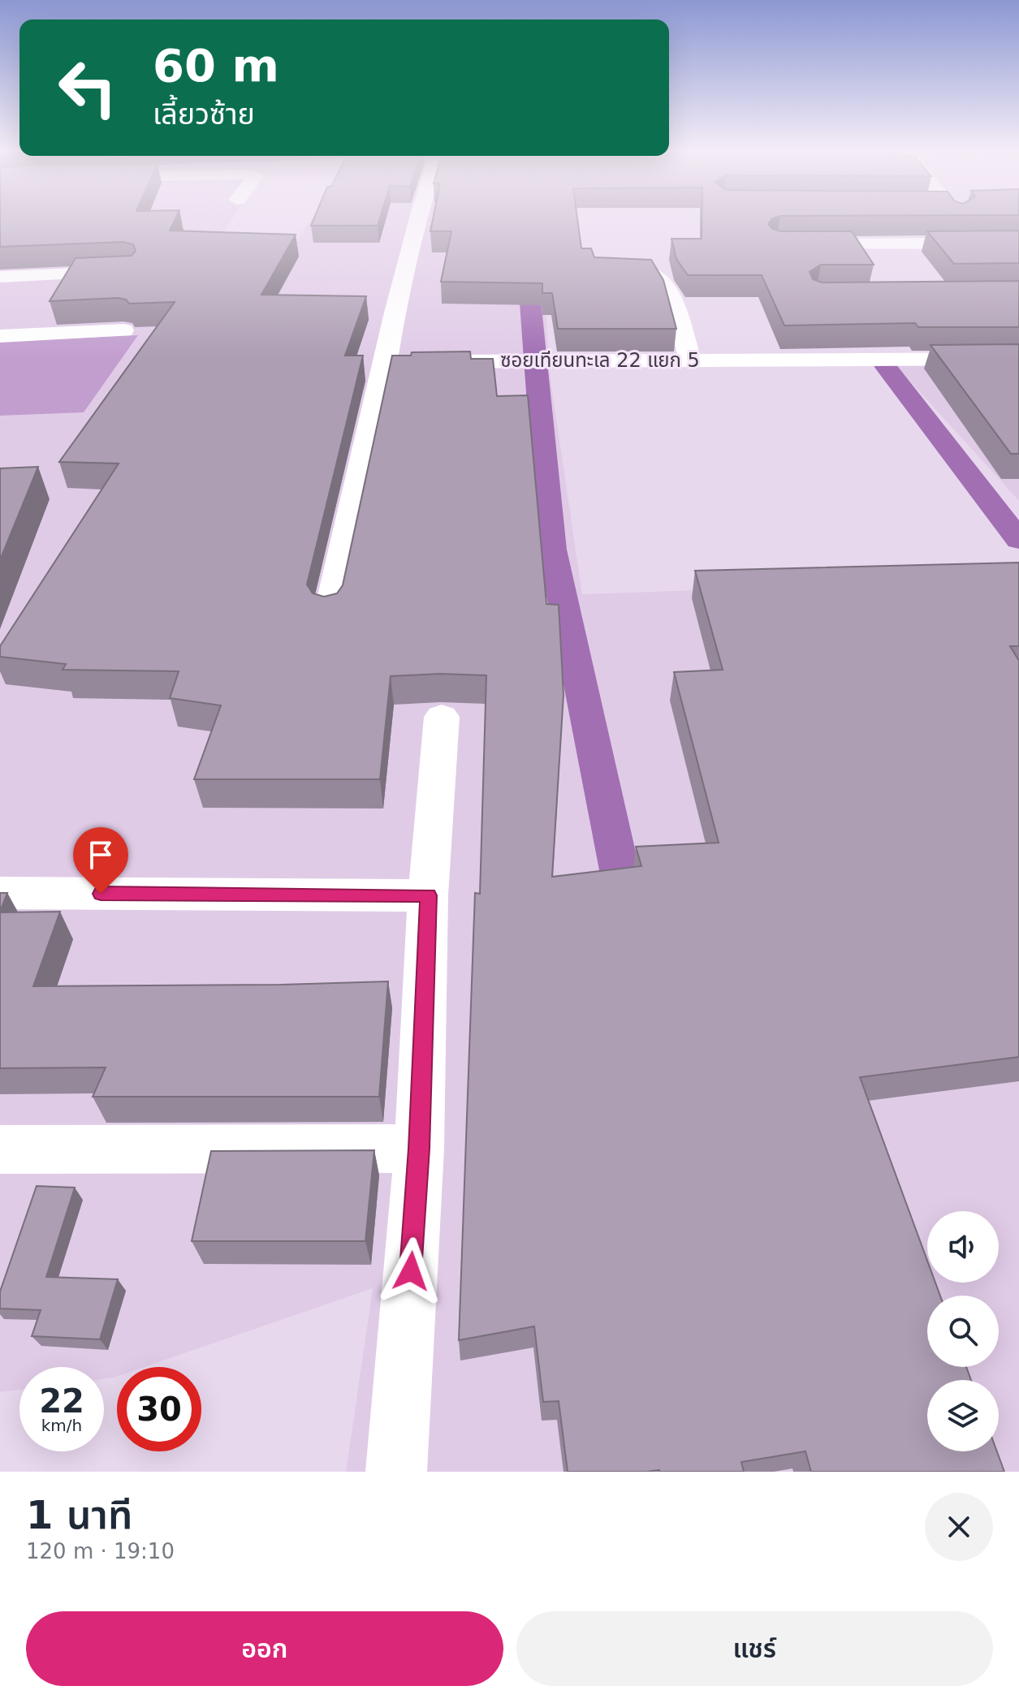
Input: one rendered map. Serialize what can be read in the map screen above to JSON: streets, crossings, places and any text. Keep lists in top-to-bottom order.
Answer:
{
  "streets": {
    "street": ["ซอยเทียนทะเล 22 แยก 5"]
  },
  "page": {
    "turn": ["60 m", "เลี้ยวซ้าย"],
    "speed": "22 km/h",
    "limit": "30",
    "heading": ["1 นาที", "120 m · 19:10"],
    "buttons": ["ออก", "แชร์"]
  }
}
